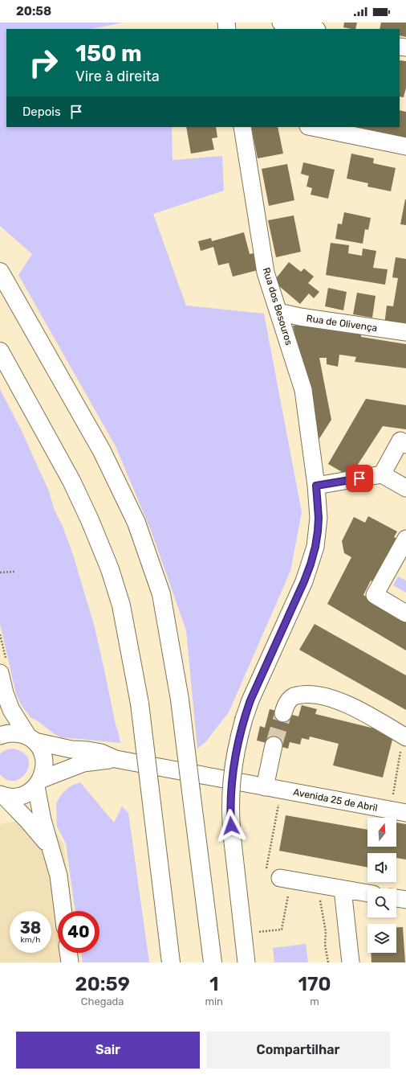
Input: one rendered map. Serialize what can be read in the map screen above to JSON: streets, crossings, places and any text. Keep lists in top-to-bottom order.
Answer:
{
  "streets": {
    "street": ["Rua dos Besouros", "Rua de Olivença", "Avenida 25 de Abril"]
  },
  "crossings": [
    ["Rua dos Besouros", "Rua de Olivença"]
  ],
  "north": "top",
  "page": {
    "status": "20:58",
    "turn": ["150 m", "Vire à direita"],
    "then": "Depois",
    "speed": "38 km/h",
    "limit": "40",
    "eta": [
      "20:59",
      "Chegada",
      "1",
      "min",
      "170",
      "m"
    ],
    "buttons": ["Sair", "Compartilhar"]
  }
}
